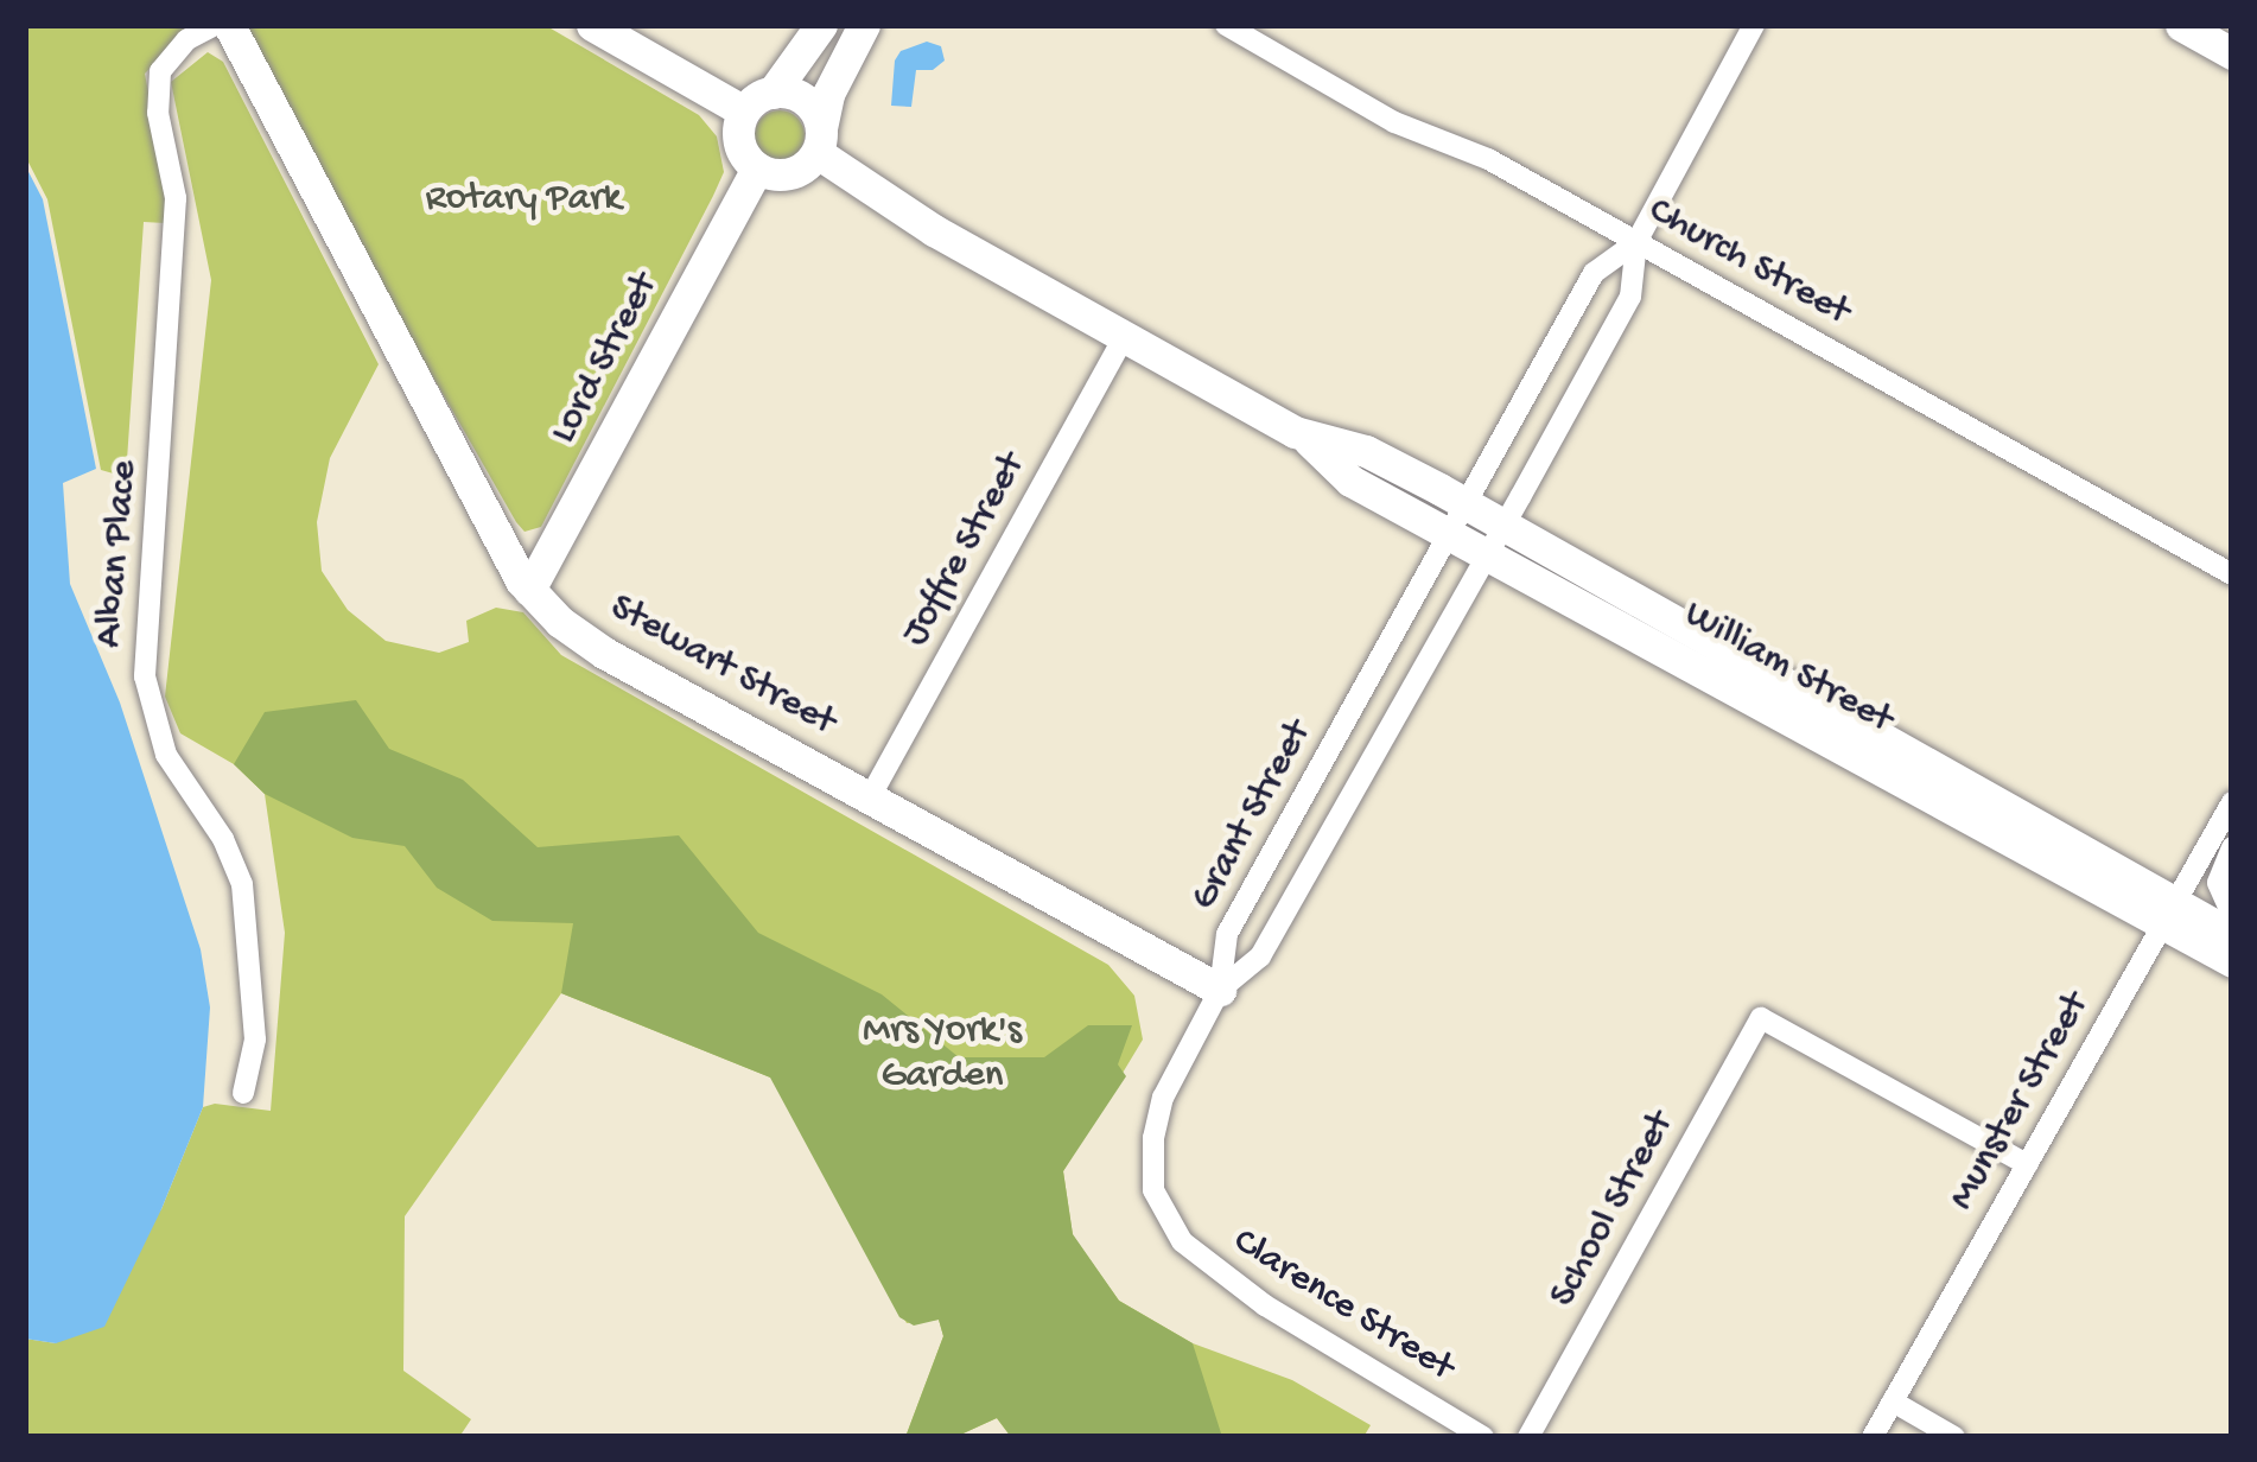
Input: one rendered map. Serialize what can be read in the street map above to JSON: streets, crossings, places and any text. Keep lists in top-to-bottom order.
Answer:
{
  "streets": {
    "street": [
      "Church Street",
      "Lord Street",
      "Joffre Street",
      "Alban Place",
      "Stewart Street",
      "William Street",
      "Grant Street",
      "Munster Street",
      "School Street",
      "Clarence Street"
    ]
  },
  "crossings": [
    ["Church Street", "Grant Street"],
    ["Lord Street", "Stewart Street"],
    ["Lord Street", "William Street"],
    ["Joffre Street", "Stewart Street"],
    ["Joffre Street", "William Street"],
    ["Stewart Street", "Grant Street"],
    ["Stewart Street", "Clarence Street"],
    ["William Street", "Grant Street"],
    ["William Street", "Munster Street"],
    ["Grant Street", "Clarence Street"],
    ["Munster Street", "School Street"]
  ],
  "parks": ["Rotary Park", "Mrs York's Garden"]
}
